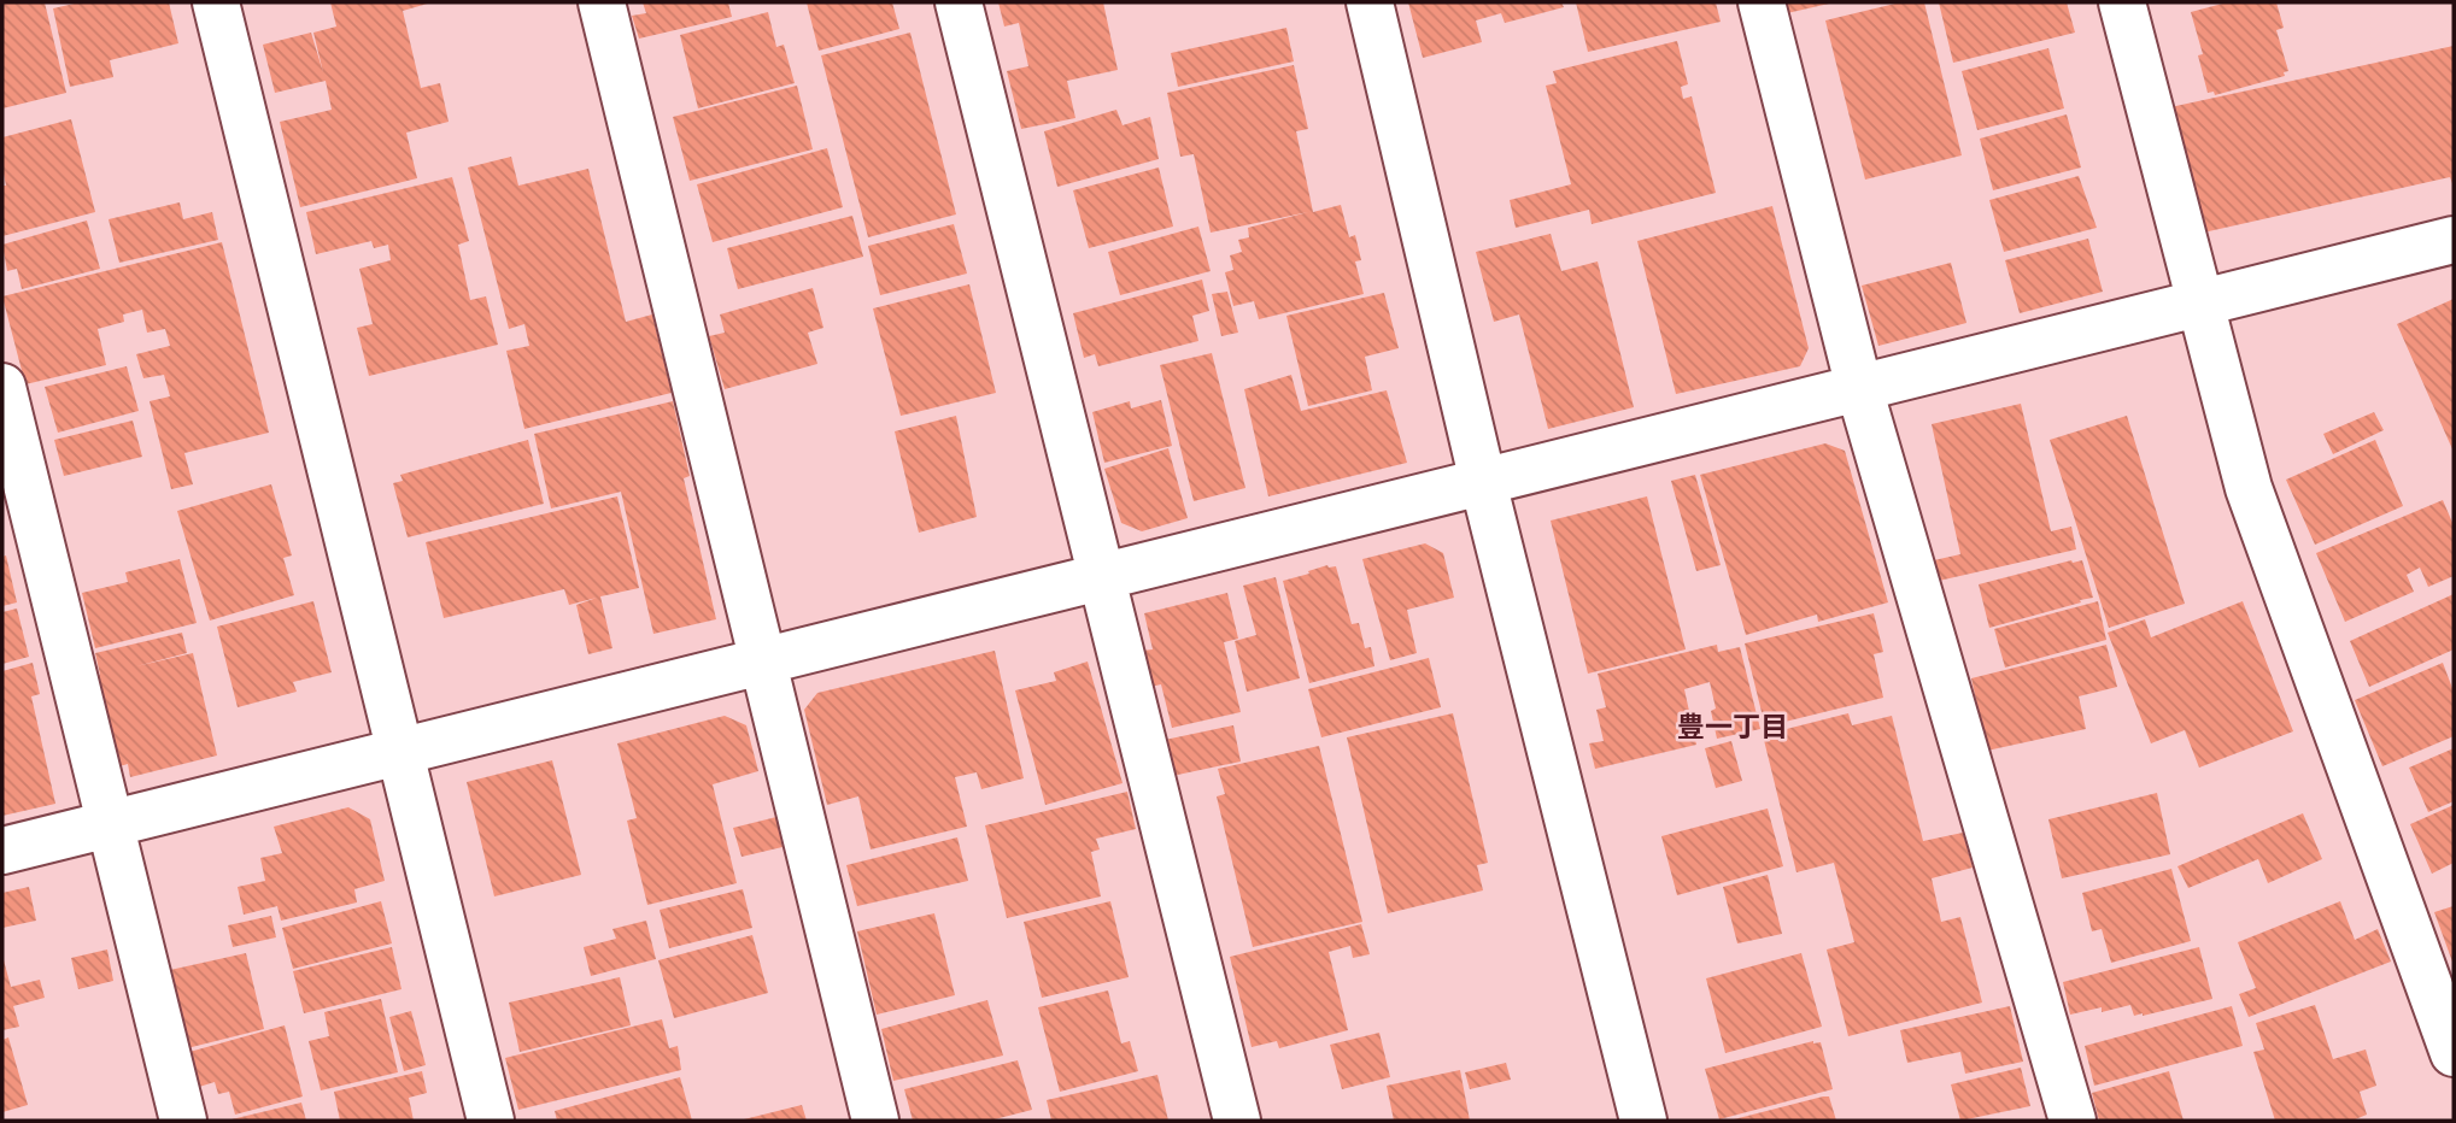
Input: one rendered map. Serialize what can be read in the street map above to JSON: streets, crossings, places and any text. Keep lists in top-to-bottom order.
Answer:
{
  "districts": ["豊一丁目"]
}
